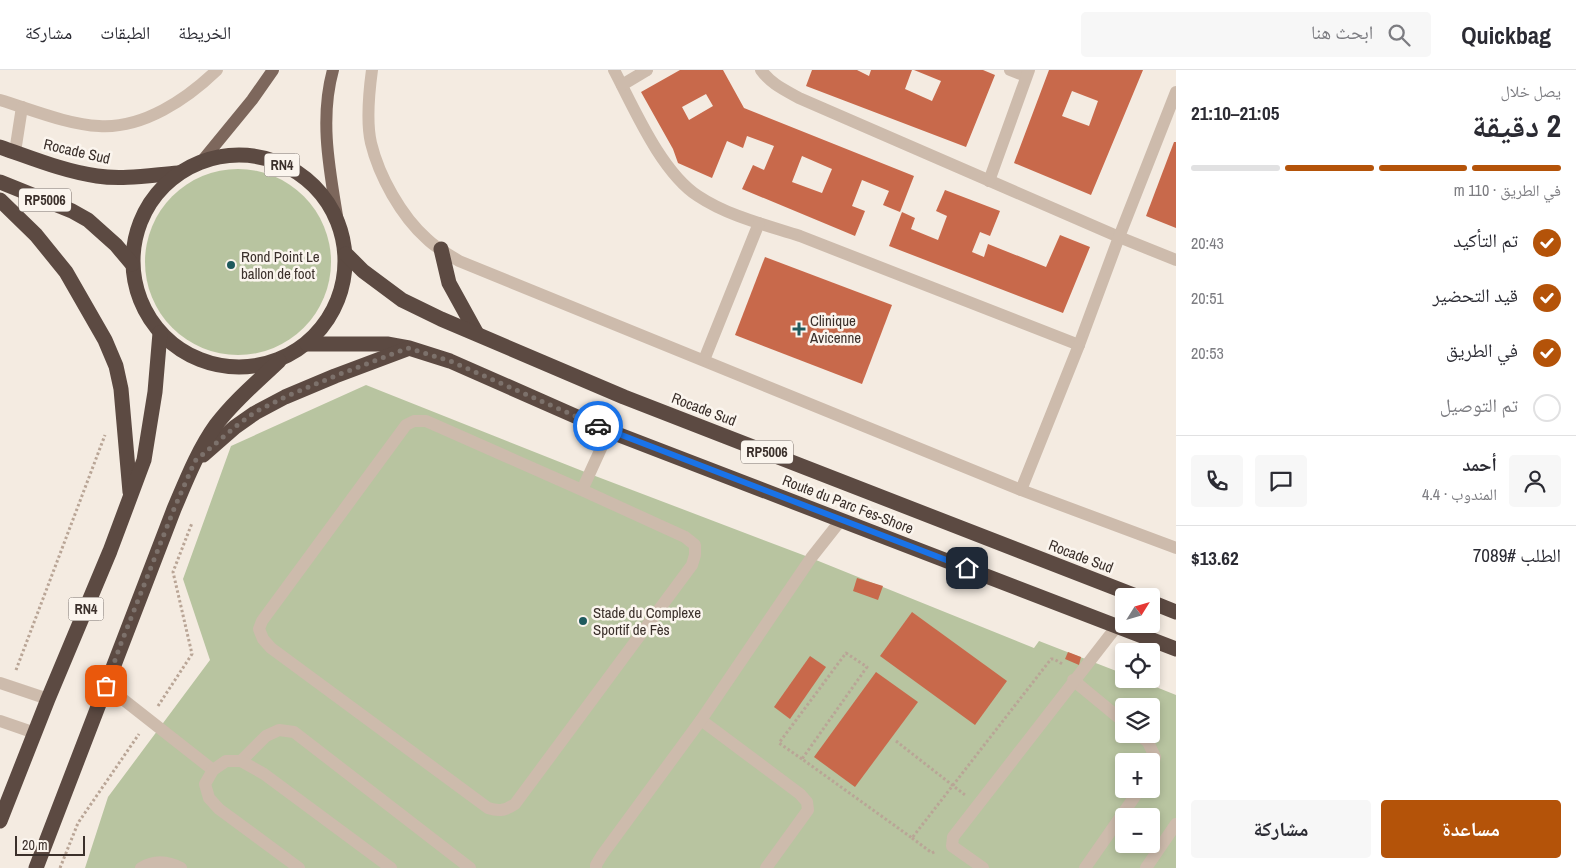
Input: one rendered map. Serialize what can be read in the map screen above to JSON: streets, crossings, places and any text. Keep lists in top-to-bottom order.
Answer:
{
  "streets": {
    "highway": [
      "Rocade Sud",
      "RN4",
      "RP5006",
      "Route du Parc Fes-Shore"
    ]
  },
  "crossings": [
    ["Rocade Sud", "RN4"],
    ["RN4", "RP5006"],
    ["RN4", "Route du Parc Fes-Shore"]
  ],
  "places": {
    "other": ["Rond Point Le ballon de foot", "Stade du Complexe Sportif de Fès"],
    "health": ["Clinique Avicenne"]
  },
  "scale_bar": "20 m",
  "north": "top right",
  "page": {
    "header": "Quickbag",
    "search": "ابحث هنا",
    "nav": ["الخريطة", "الطبقات", "مشاركة"],
    "heading": ["2 دقيقة", "يصل خلال", "21:05–21:10"],
    "panel": [
      "أحمد",
      "المندوب · 4.4",
      "الطلب #7089",
      "$13.62"
    ],
    "bar": "في الطريق · 110 m",
    "list": [
      ["تم التأكيد", "20:43"],
      ["قيد التحضير", "20:51"],
      ["في الطريق", "20:53"],
      "تم التوصيل"
    ],
    "map_buttons": ["+", "−"],
    "buttons": ["مساعدة", "مشاركة"],
    "scale": "20 m"
  }
}
